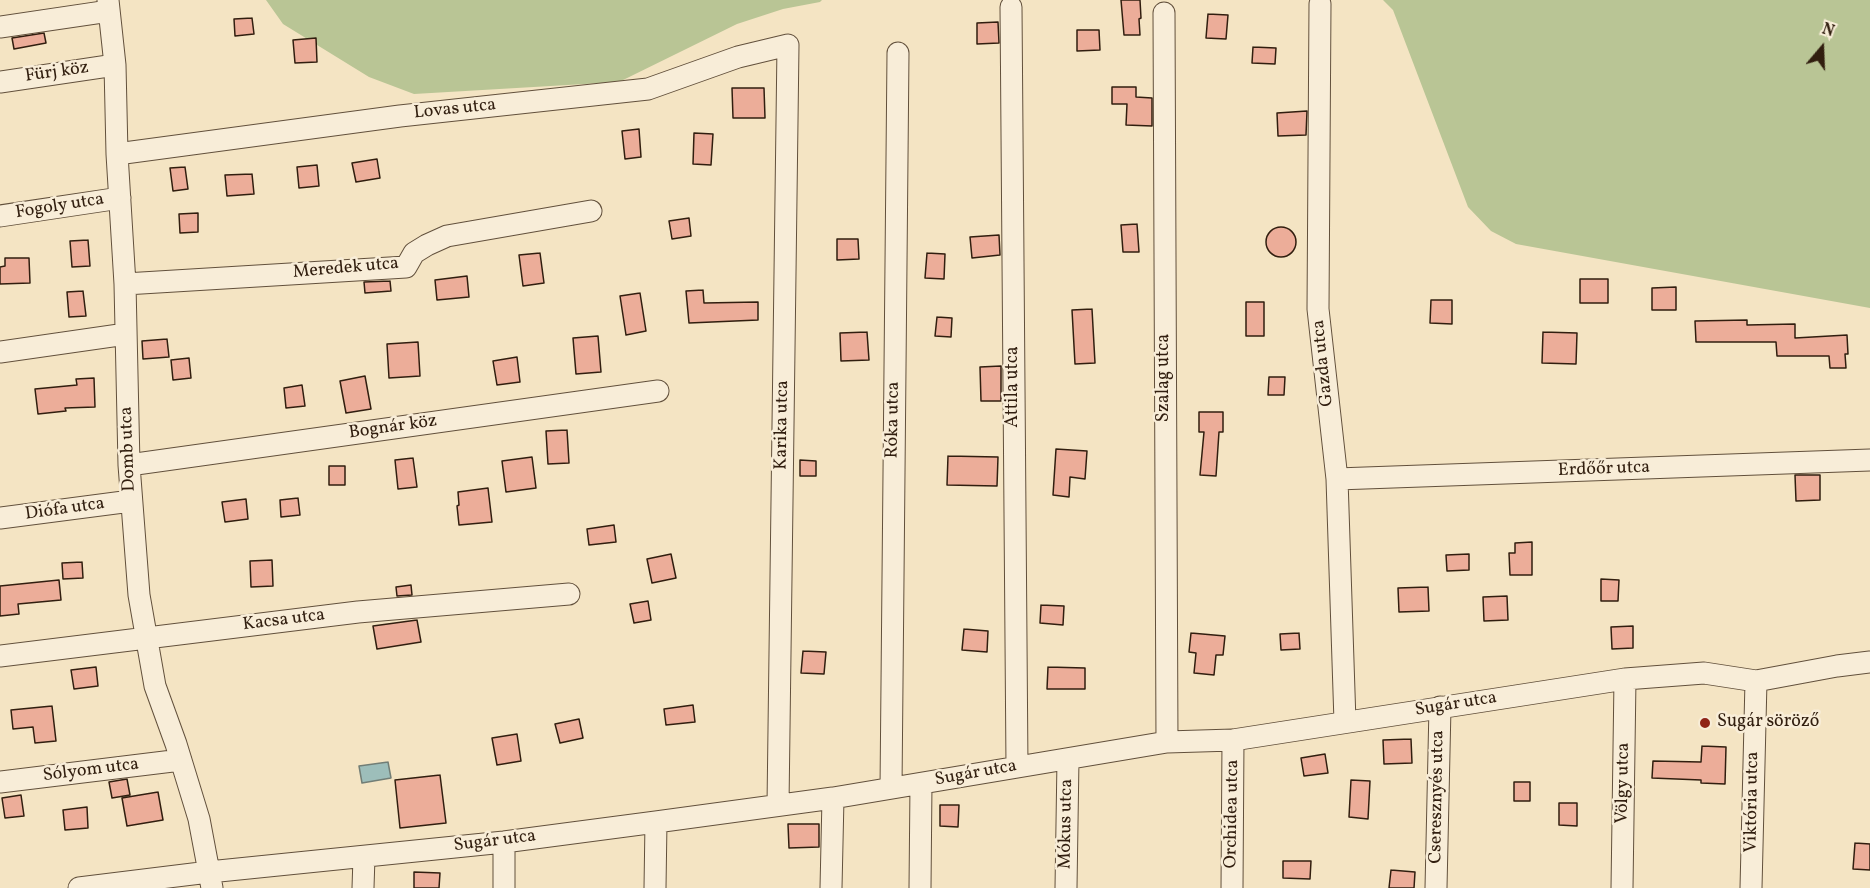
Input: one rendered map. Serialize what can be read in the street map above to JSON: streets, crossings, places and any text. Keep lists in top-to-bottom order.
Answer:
{
  "streets": {
    "street": [
      "Fürj köz",
      "Lovas utca",
      "Fogoly utca",
      "Meredek utca",
      "Gazda utca",
      "Szalag utca",
      "Attila utca",
      "Róka utca",
      "Karika utca",
      "Bognár köz",
      "Domb utca",
      "Erdőőr utca",
      "Diófa utca",
      "Kacsa utca",
      "Sugár utca",
      "Sólyom utca",
      "Völgy utca",
      "Cseresznyés utca",
      "Viktória utca",
      "Orchidea utca",
      "Mókus utca"
    ]
  },
  "crossings": [
    ["Fürj köz", "Domb utca"],
    ["Lovas utca", "Karika utca"],
    ["Lovas utca", "Domb utca"],
    ["Fogoly utca", "Domb utca"],
    ["Meredek utca", "Domb utca"],
    ["Gazda utca", "Erdőőr utca"],
    ["Gazda utca", "Sugár utca"],
    ["Szalag utca", "Sugár utca"],
    ["Attila utca", "Sugár utca"],
    ["Róka utca", "Sugár utca"],
    ["Karika utca", "Sugár utca"],
    ["Bognár köz", "Domb utca"],
    ["Domb utca", "Diófa utca"],
    ["Domb utca", "Kacsa utca"],
    ["Domb utca", "Sugár utca"],
    ["Domb utca", "Sólyom utca"],
    ["Sugár utca", "Völgy utca"],
    ["Sugár utca", "Cseresznyés utca"],
    ["Sugár utca", "Viktória utca"],
    ["Sugár utca", "Orchidea utca"],
    ["Sugár utca", "Mókus utca"]
  ],
  "places": ["Sugár söröző"],
  "north": "top"
}
